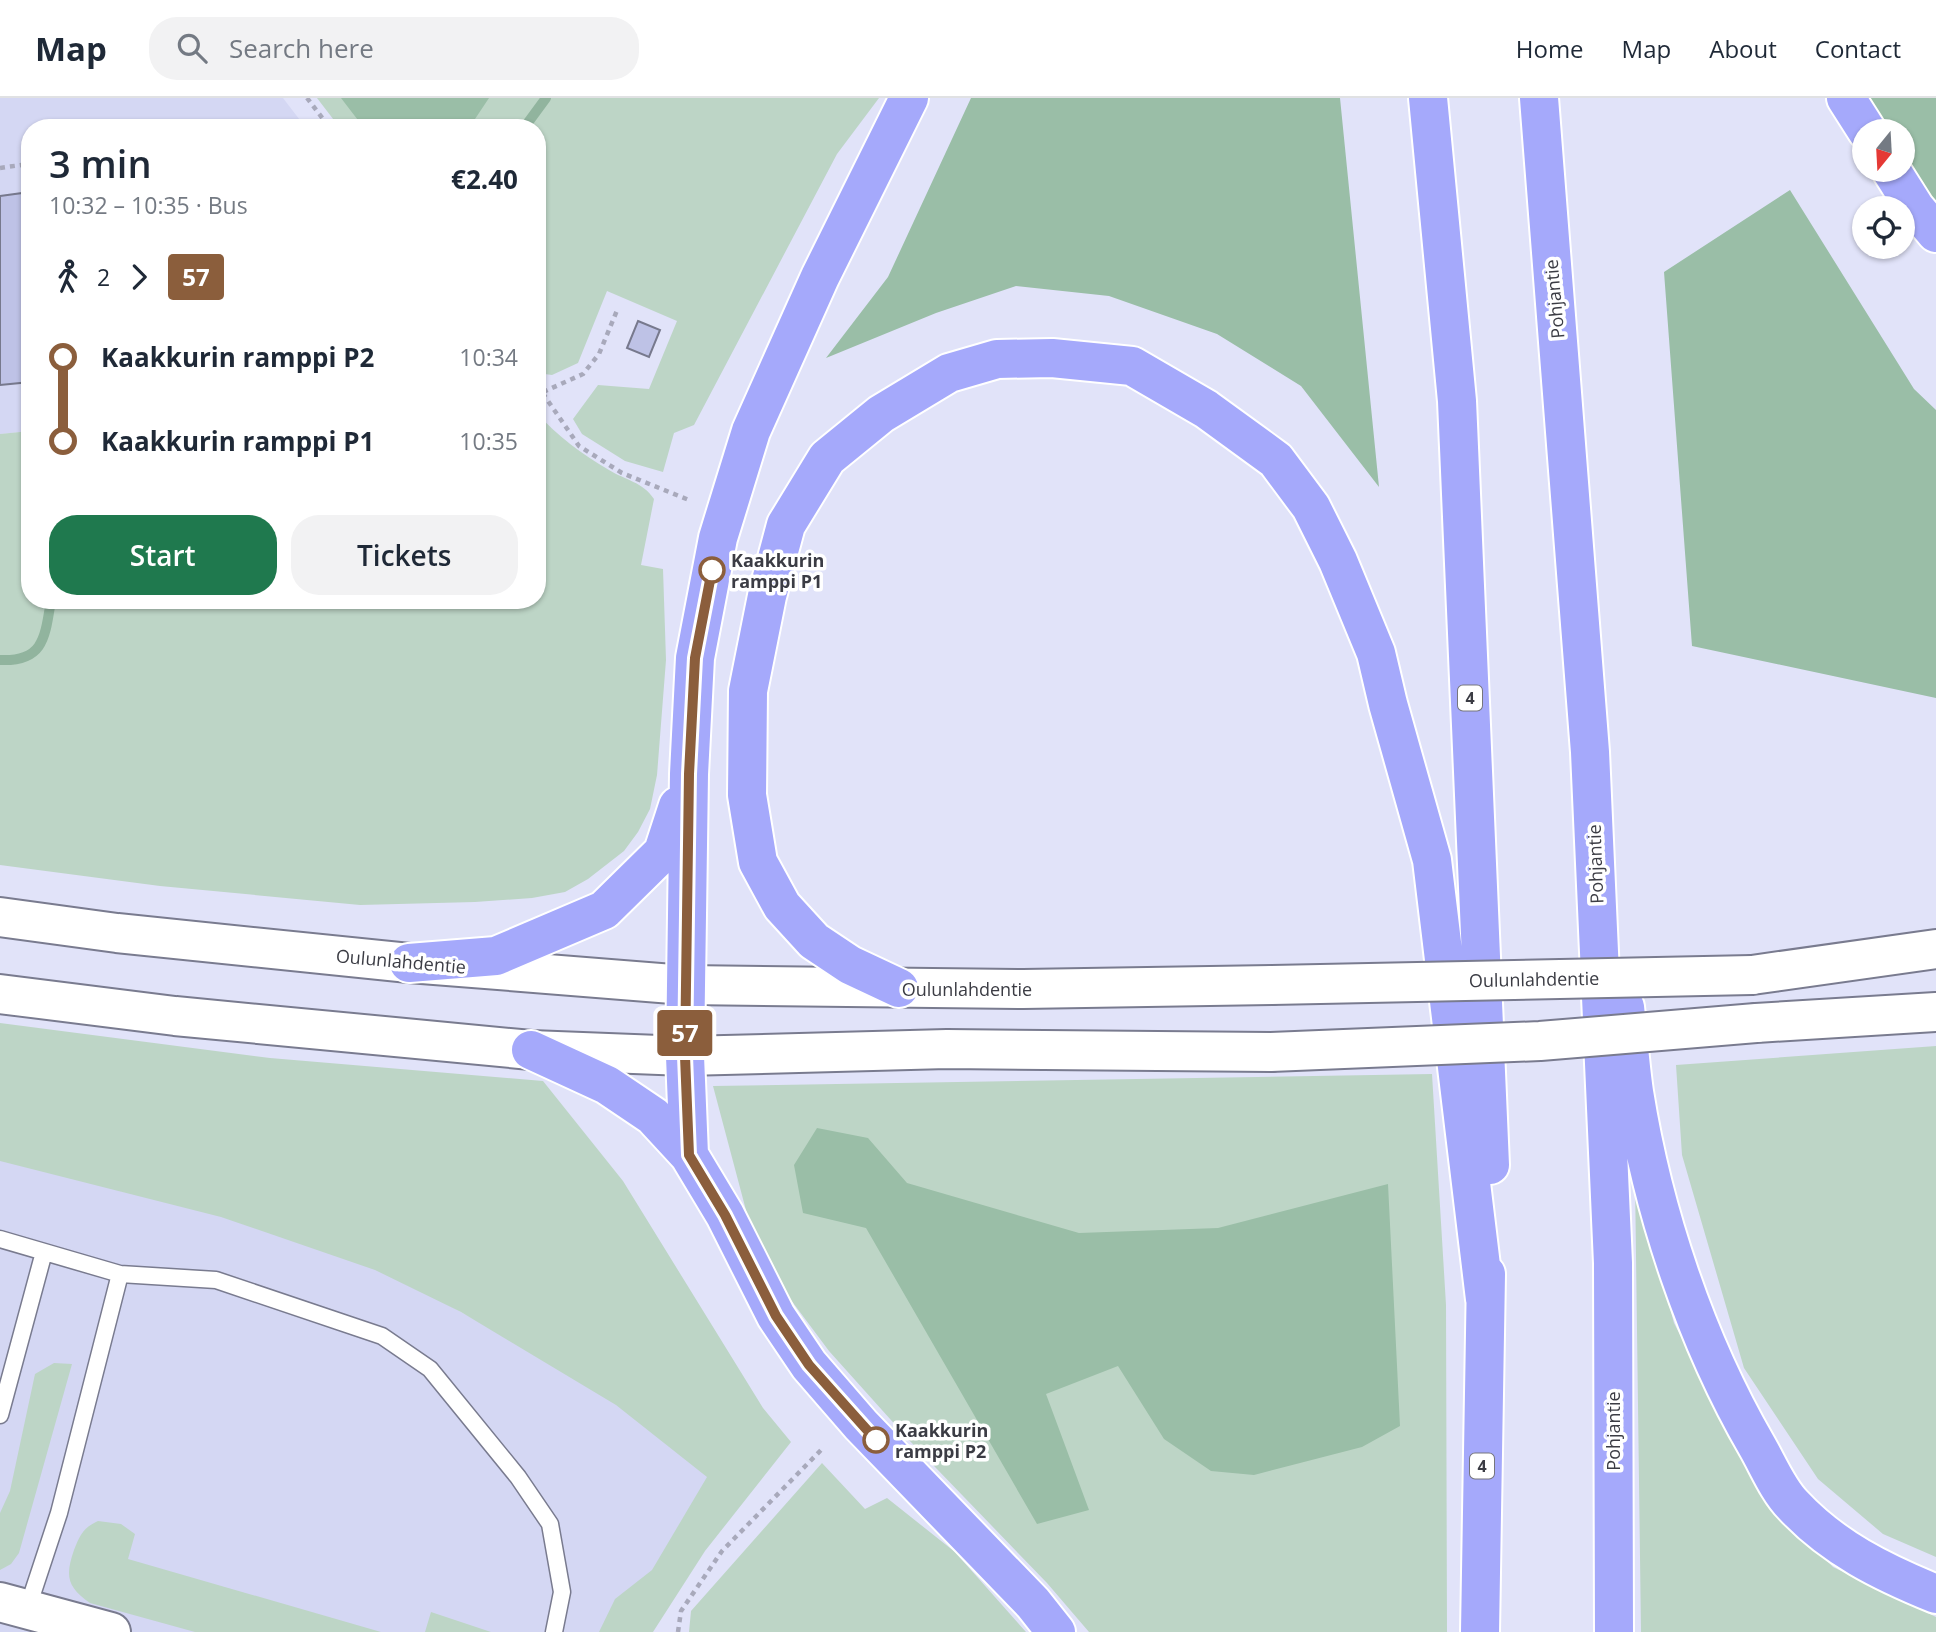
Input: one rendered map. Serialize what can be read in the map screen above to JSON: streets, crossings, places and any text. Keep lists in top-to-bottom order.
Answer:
{
  "streets": {
    "highway": ["Pohjantie", "4"],
    "main road": ["Oulunlahdentie"]
  },
  "places": ["Kaakkurin ramppi P1", "Kaakkurin ramppi P2"],
  "lines": ["bus line 57"],
  "north": "bottom",
  "page": {
    "header": "Map",
    "search": "Search here",
    "nav": [
      "Home",
      "Map",
      "About",
      "Contact"
    ],
    "on_map": "57",
    "heading": ["3 min", "10:32 – 10:35 · Bus", "€2.40"],
    "legs": ["2", "57"],
    "list": [
      {
        "name": "Kaakkurin ramppi P2",
        "value": "10:34"
      },
      {
        "name": "Kaakkurin ramppi P1",
        "value": "10:35"
      }
    ],
    "buttons": ["Start", "Tickets"]
  }
}
